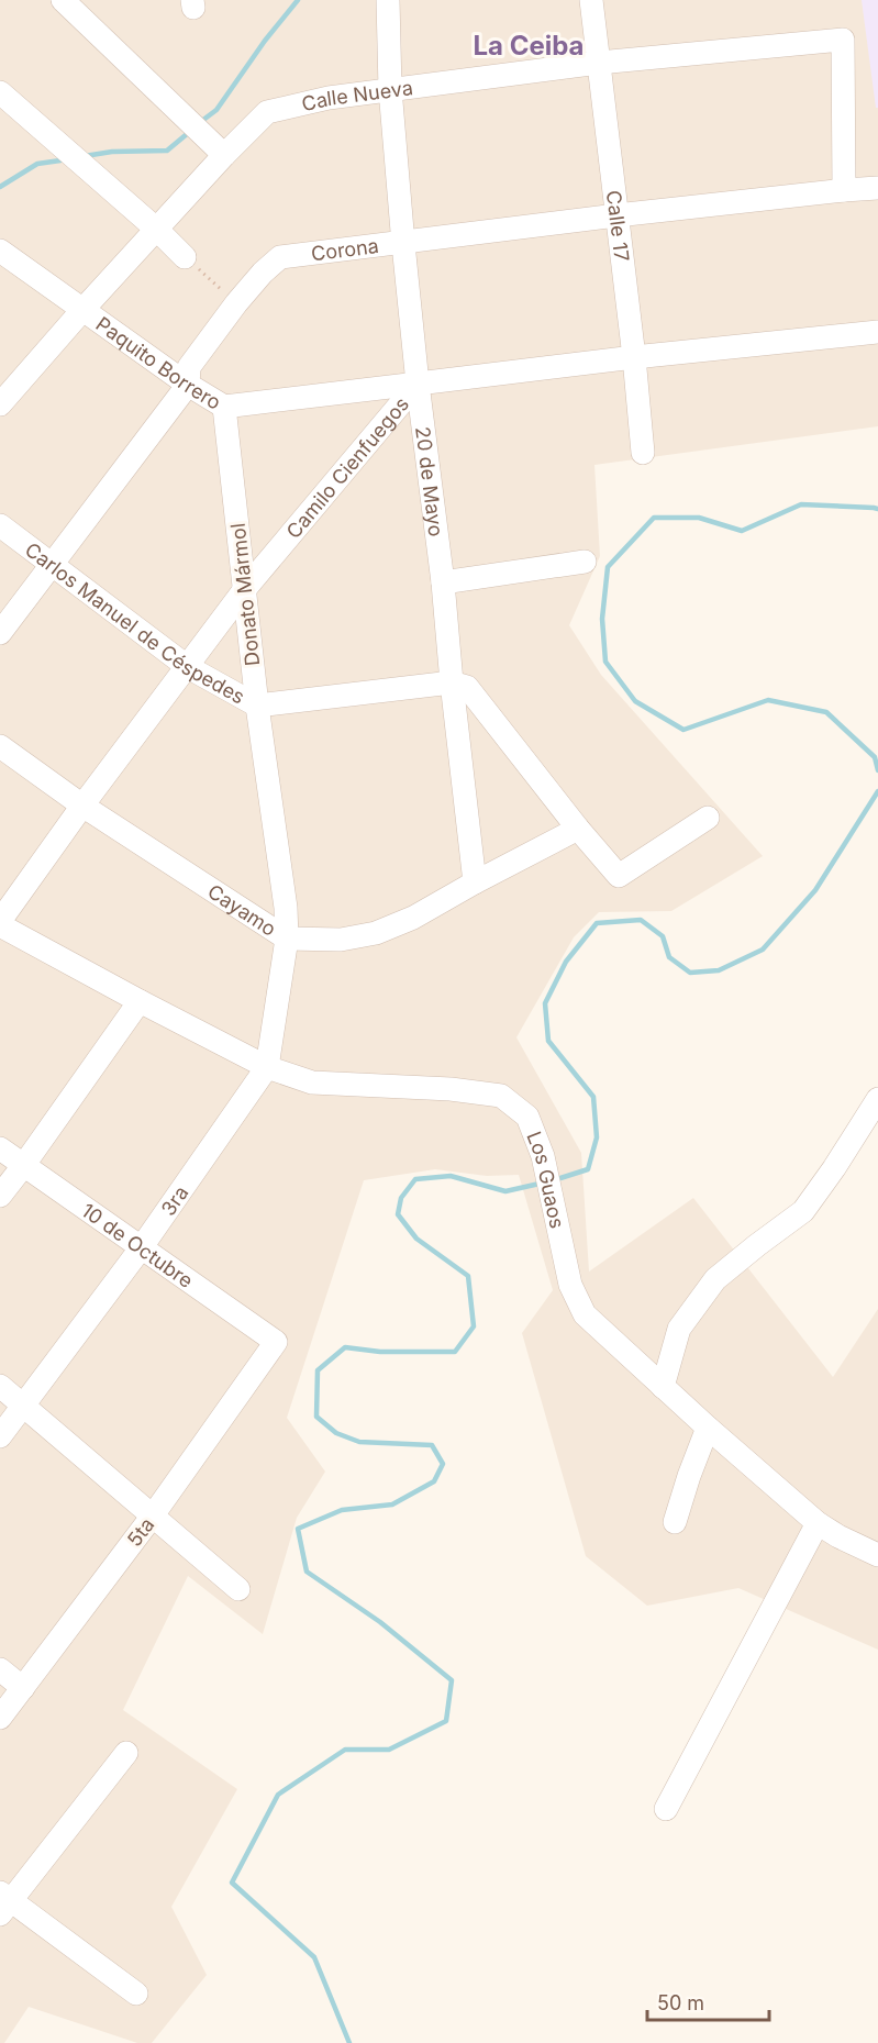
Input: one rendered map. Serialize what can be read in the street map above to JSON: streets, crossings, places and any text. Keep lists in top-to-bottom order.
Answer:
{
  "streets": {
    "street": [
      "Calle Nueva",
      "Calle 17",
      "Corona",
      "Paquito Borrero",
      "Camilo Cienfuegos",
      "20 de Mayo",
      "Donato Mármol",
      "Carlos Manuel de Céspedes",
      "Cayamo",
      "Los Guaos",
      "3ra",
      "10 de Octubre",
      "5ta"
    ]
  },
  "crossings": [
    ["Calle Nueva", "Calle 17"],
    ["Calle Nueva", "Corona"],
    ["Calle Nueva", "Paquito Borrero"],
    ["Calle Nueva", "20 de Mayo"],
    ["Calle 17", "Corona"],
    ["Calle 17", "Camilo Cienfuegos"],
    ["Corona", "Paquito Borrero"],
    ["Corona", "20 de Mayo"],
    ["Corona", "Carlos Manuel de Céspedes"],
    ["Paquito Borrero", "Camilo Cienfuegos"],
    ["Paquito Borrero", "20 de Mayo"],
    ["Paquito Borrero", "Donato Mármol"],
    ["Camilo Cienfuegos", "20 de Mayo"],
    ["Camilo Cienfuegos", "Donato Mármol"],
    ["Camilo Cienfuegos", "Carlos Manuel de Céspedes"],
    ["Camilo Cienfuegos", "Cayamo"],
    ["Camilo Cienfuegos", "Los Guaos"],
    ["20 de Mayo", "Carlos Manuel de Céspedes"],
    ["20 de Mayo", "Cayamo"],
    ["Donato Mármol", "Carlos Manuel de Céspedes"],
    ["Donato Mármol", "Cayamo"],
    ["Donato Mármol", "3ra"],
    ["Cayamo", "3ra"],
    ["Los Guaos", "3ra"],
    ["3ra", "10 de Octubre"],
    ["10 de Octubre", "5ta"]
  ],
  "districts": ["La Ceiba"],
  "scale_bar": "50 m"
}
